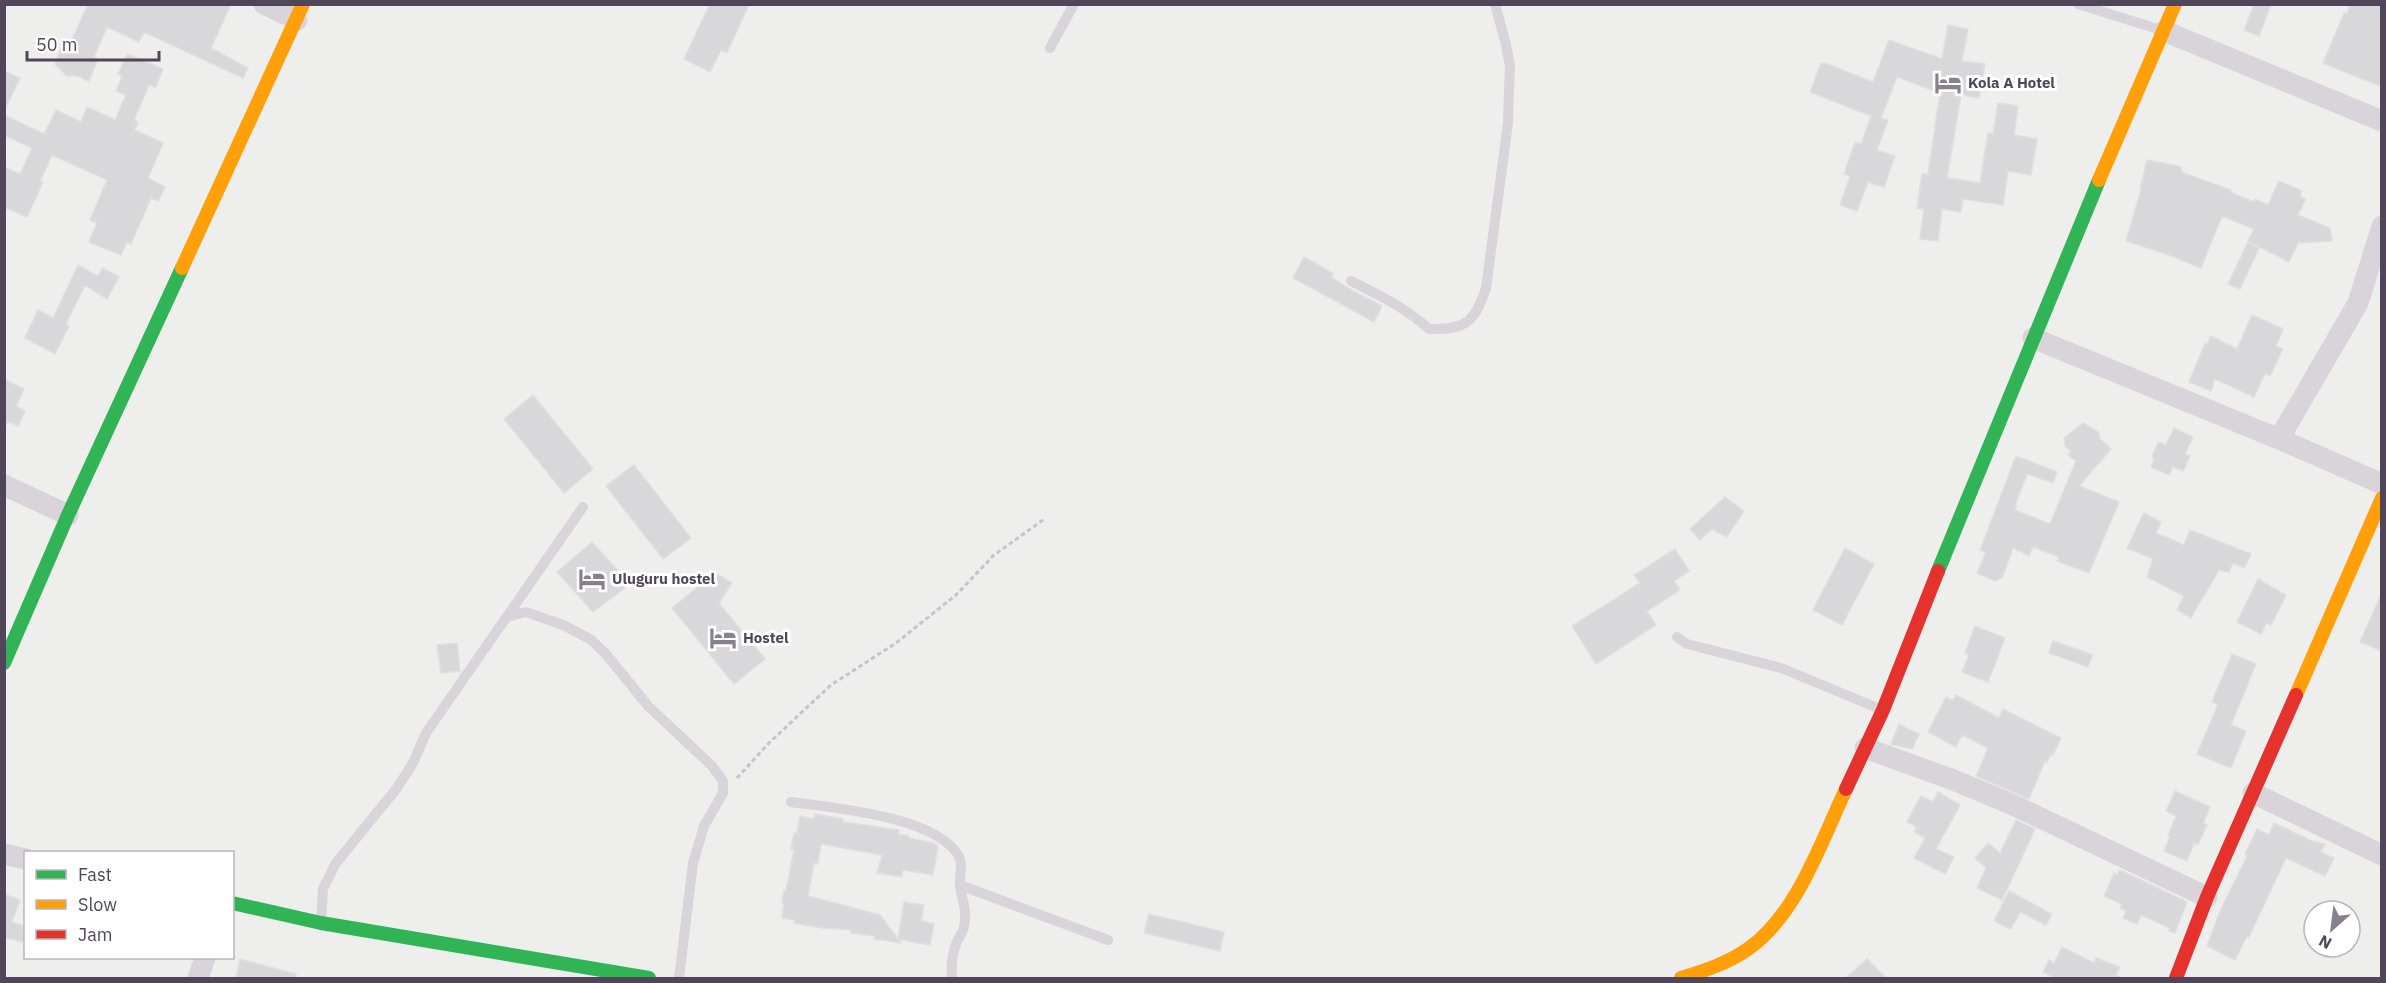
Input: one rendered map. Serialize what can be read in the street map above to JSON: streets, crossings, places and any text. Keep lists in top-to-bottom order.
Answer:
{
  "places": {
    "hotel": ["Kola A Hotel", "Uluguru hostel", "Hostel"]
  },
  "legend": ["Fast", "Slow", "Jam"],
  "scale_bar": "50 m",
  "north": "bottom left"
}
